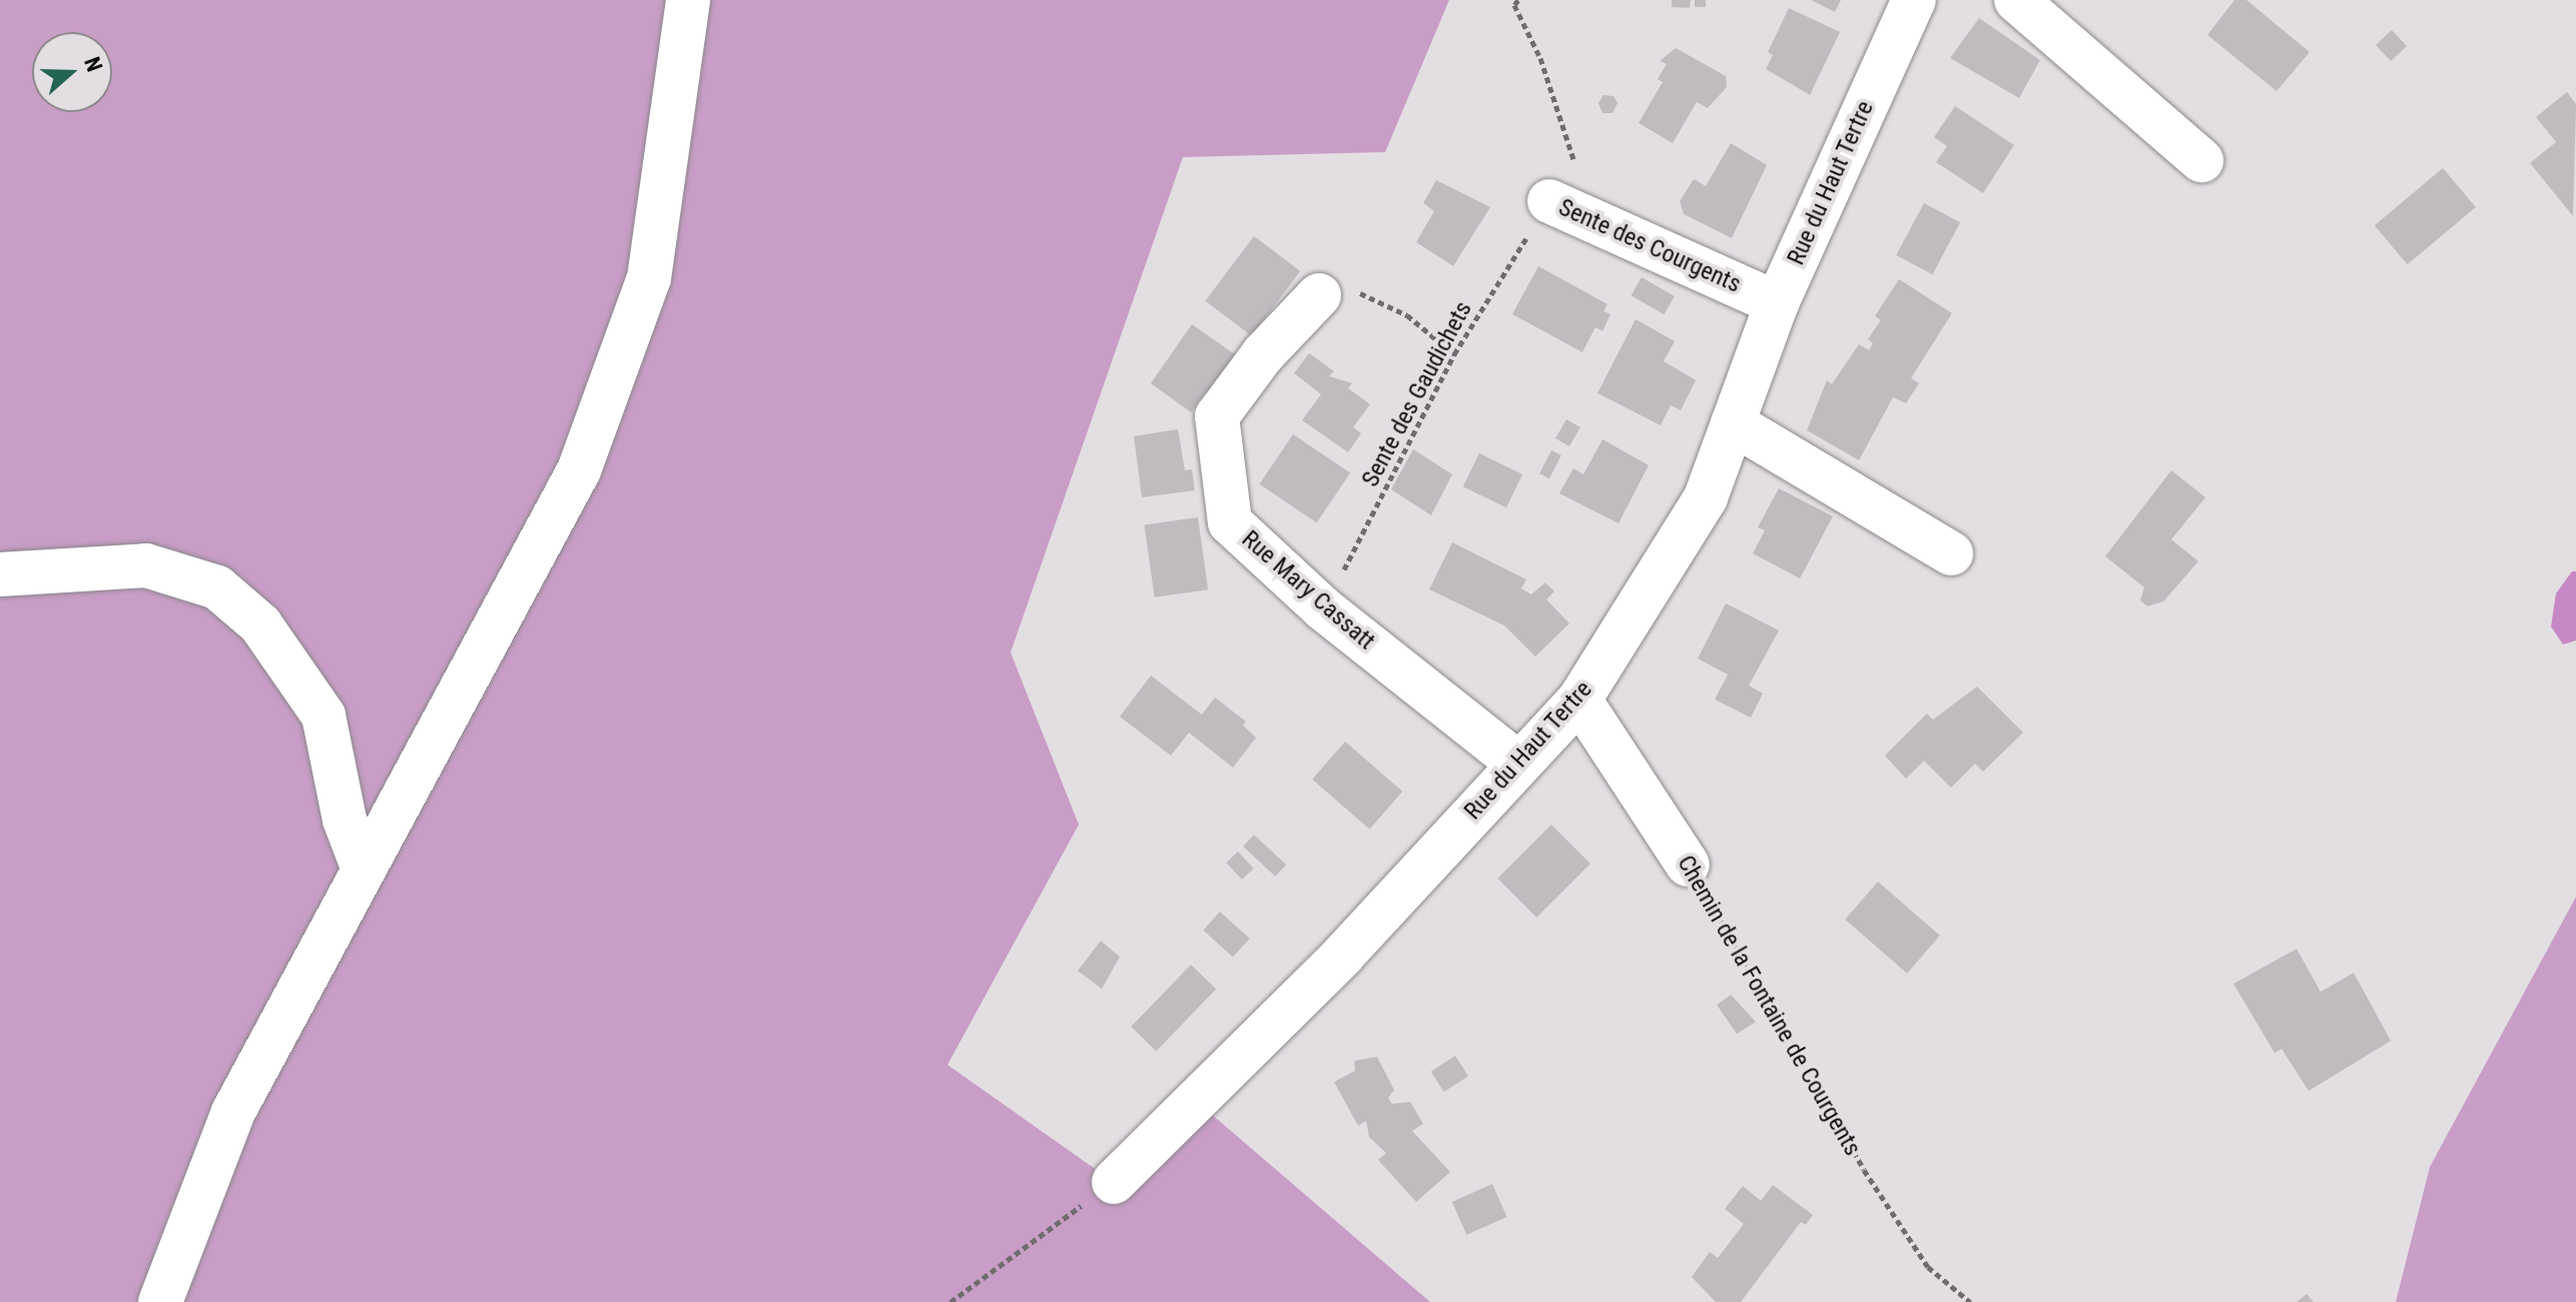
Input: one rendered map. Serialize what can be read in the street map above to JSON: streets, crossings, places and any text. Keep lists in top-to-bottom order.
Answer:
{
  "streets": {
    "street": [
      "Rue du Haut Tertre",
      "Sente des Courgents",
      "Rue Mary Cassatt",
      "Chemin de la Fontaine de Courgents"
    ],
    "path": ["Sente des Gaudichets"]
  },
  "crossings": [
    ["Rue du Haut Tertre", "Sente des Courgents"],
    ["Rue du Haut Tertre", "Rue Mary Cassatt"],
    ["Rue du Haut Tertre", "Chemin de la Fontaine de Courgents"],
    ["Sente des Courgents", "Sente des Gaudichets"],
    ["Sente des Gaudichets", "Rue Mary Cassatt"]
  ],
  "north": "right"
}
